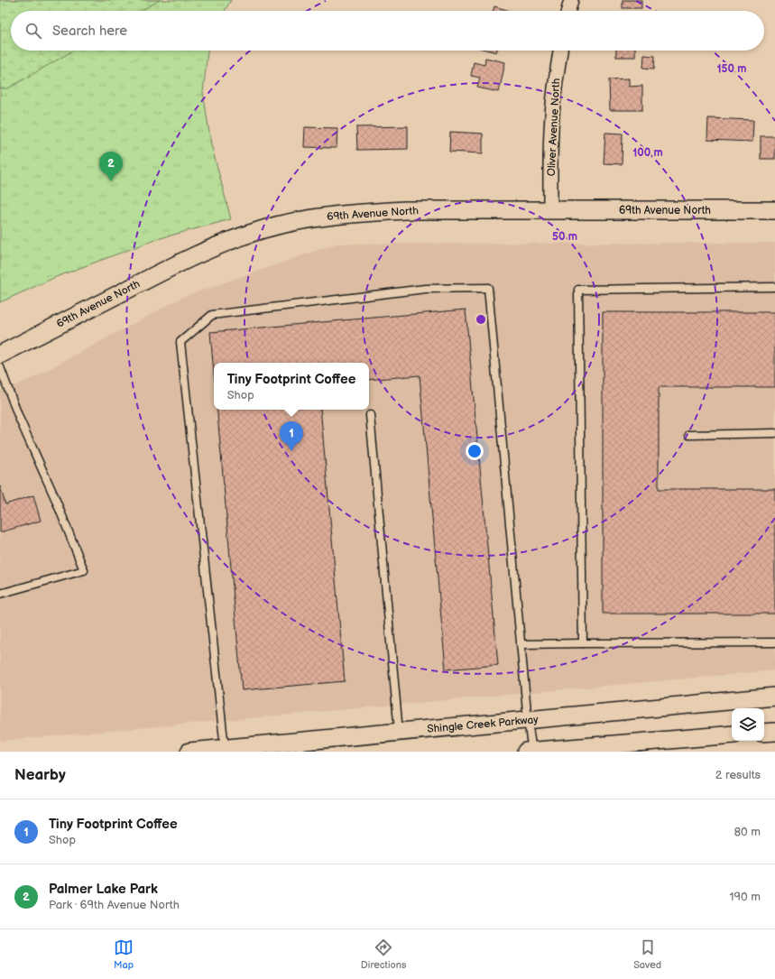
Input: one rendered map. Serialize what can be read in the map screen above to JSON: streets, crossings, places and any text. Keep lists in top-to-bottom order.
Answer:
{
  "streets": {
    "street": ["Oliver Avenue North", "69th Avenue North", "Shingle Creek Parkway"]
  },
  "crossings": [
    ["Oliver Avenue North", "69th Avenue North"]
  ],
  "page": {
    "search": "Search here",
    "pins": ["2", "1"],
    "popup": ["Tiny Footprint Coffee", "Shop"],
    "heading": ["Nearby", "2 results"],
    "list": [
      {
        "mark": "1",
        "name": "Tiny Footprint Coffee",
        "note": "Shop",
        "value": "80 m"
      },
      {
        "mark": "2",
        "name": "Palmer Lake Park",
        "note": "Park · 69th Avenue North",
        "value": "190 m"
      }
    ],
    "nav": ["Map", "Directions", "Saved"]
  },
  "rings": ["150 m", "100 m", "50 m"]
}
